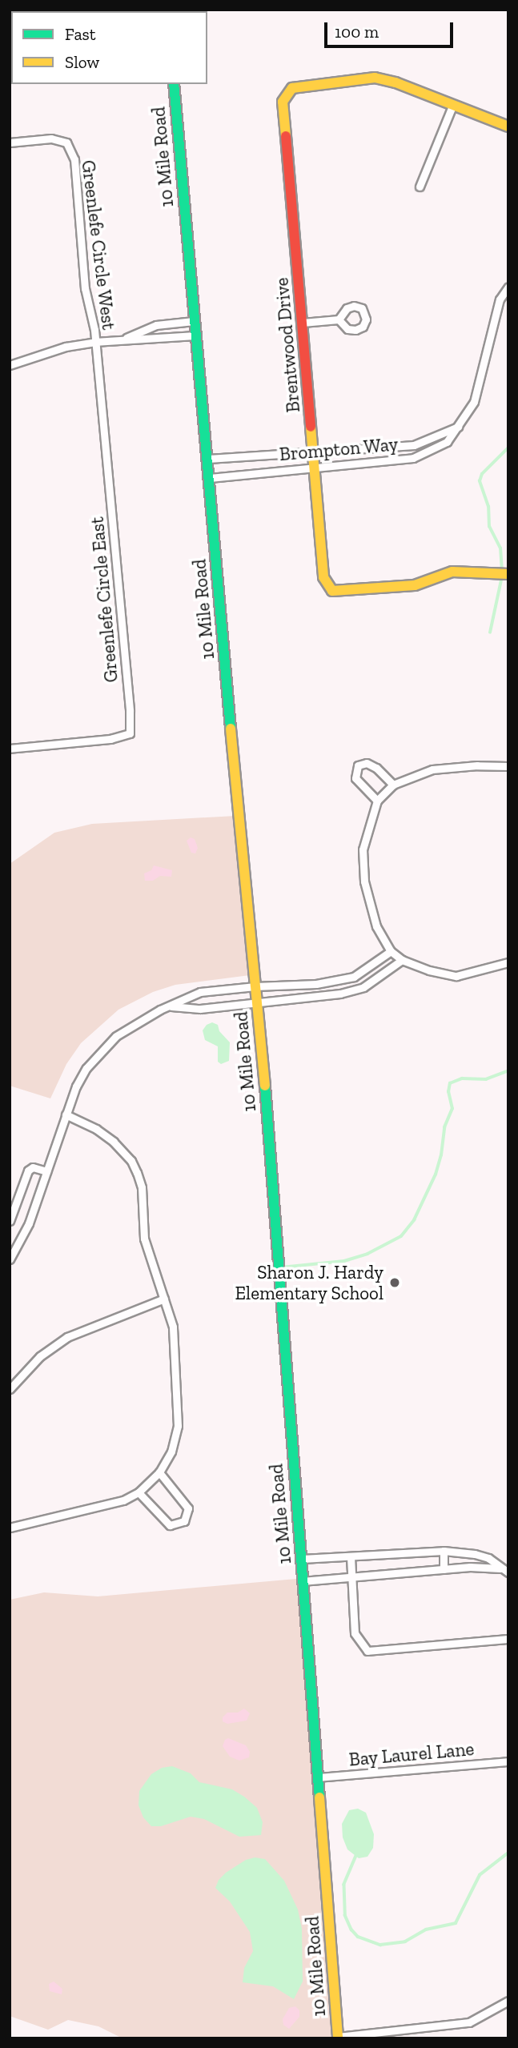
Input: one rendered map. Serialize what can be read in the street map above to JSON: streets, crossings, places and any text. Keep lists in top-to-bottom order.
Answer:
{
  "streets": {
    "main road": ["10 Mile Road", "Brentwood Drive"],
    "street": [
      "Greenlefe Circle West",
      "Brompton Way",
      "Greenlefe Circle East",
      "Bay Laurel Lane"
    ]
  },
  "crossings": [
    ["10 Mile Road", "Brompton Way"],
    ["10 Mile Road", "Bay Laurel Lane"],
    ["Greenlefe Circle West", "Greenlefe Circle East"],
    ["Brentwood Drive", "Brompton Way"]
  ],
  "places": ["Sharon J. Hardy Elementary School"],
  "legend": ["Fast", "Slow"],
  "scale_bar": "100 m"
}
